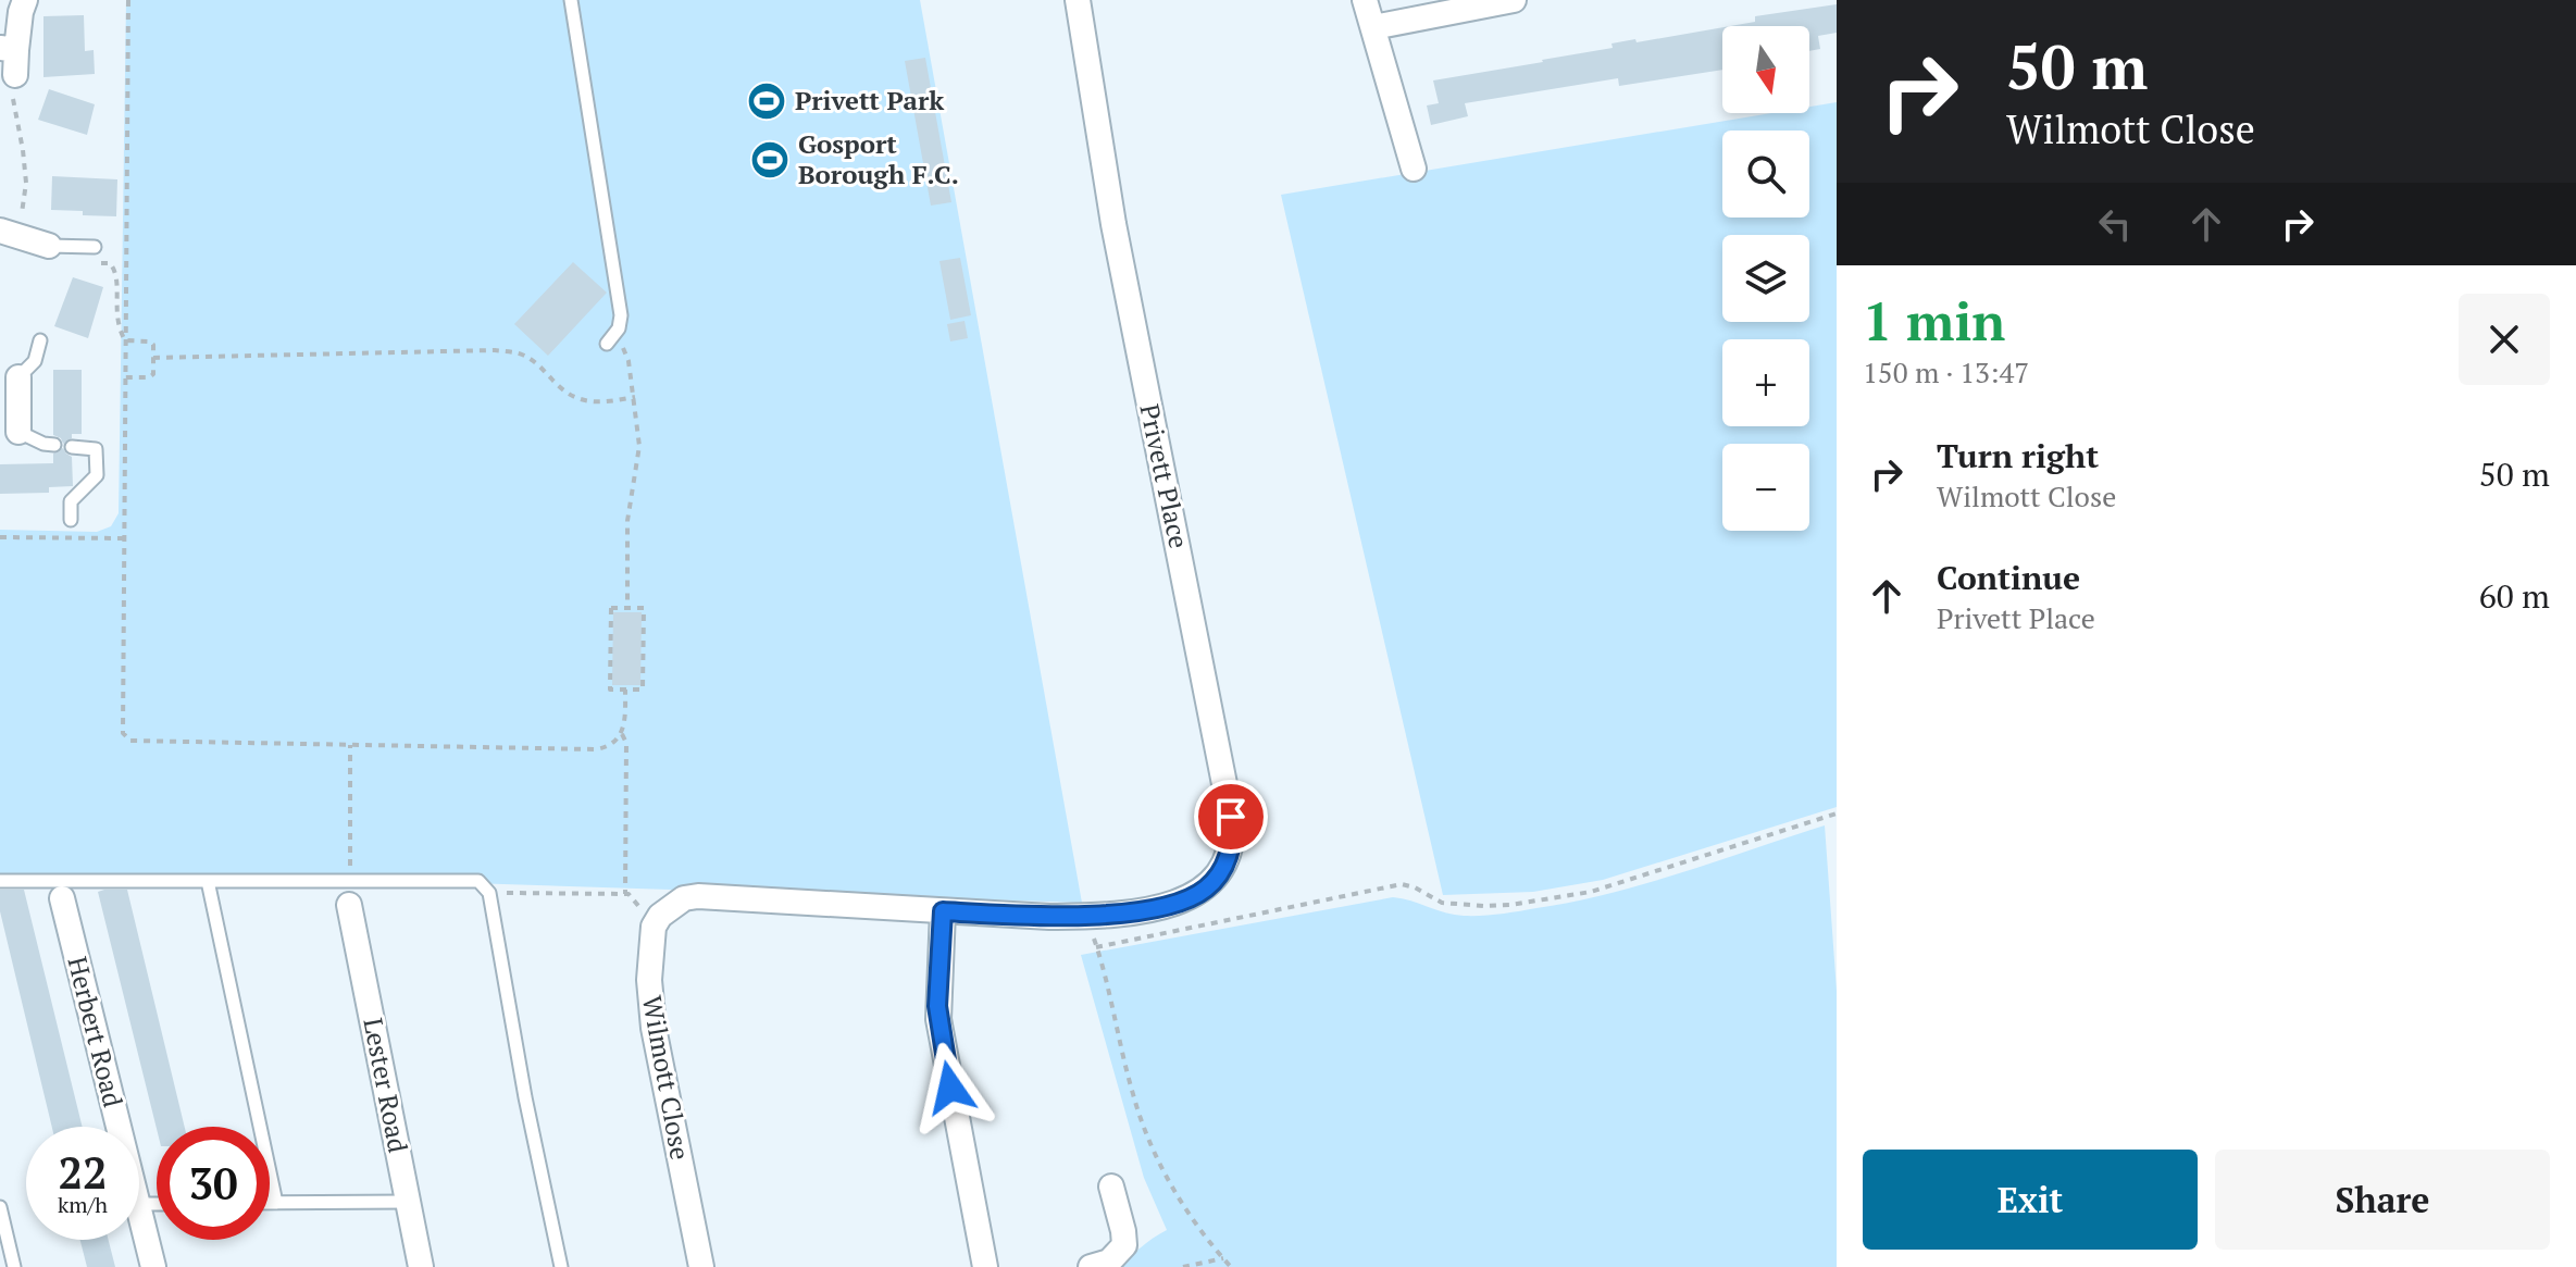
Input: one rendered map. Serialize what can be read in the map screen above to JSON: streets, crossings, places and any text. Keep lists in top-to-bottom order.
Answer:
{
  "streets": {
    "street": [
      "Privett Place",
      "Herbert Road",
      "Wilmott Close",
      "Lester Road"
    ]
  },
  "places": {
    "sports": ["Privett Park", "Gosport Borough F.C."]
  },
  "north": "bottom",
  "page": {
    "turn": ["50 m", "Wilmott Close"],
    "map_buttons": ["+", "−"],
    "heading": ["1 min", "150 m · 13:47"],
    "list": [
      {
        "name": "Turn right",
        "note": "Wilmott Close",
        "value": "50 m"
      },
      {
        "name": "Continue",
        "note": "Privett Place",
        "value": "60 m"
      }
    ],
    "speed": "22 km/h",
    "limit": "30",
    "buttons": ["Exit", "Share"]
  }
}
